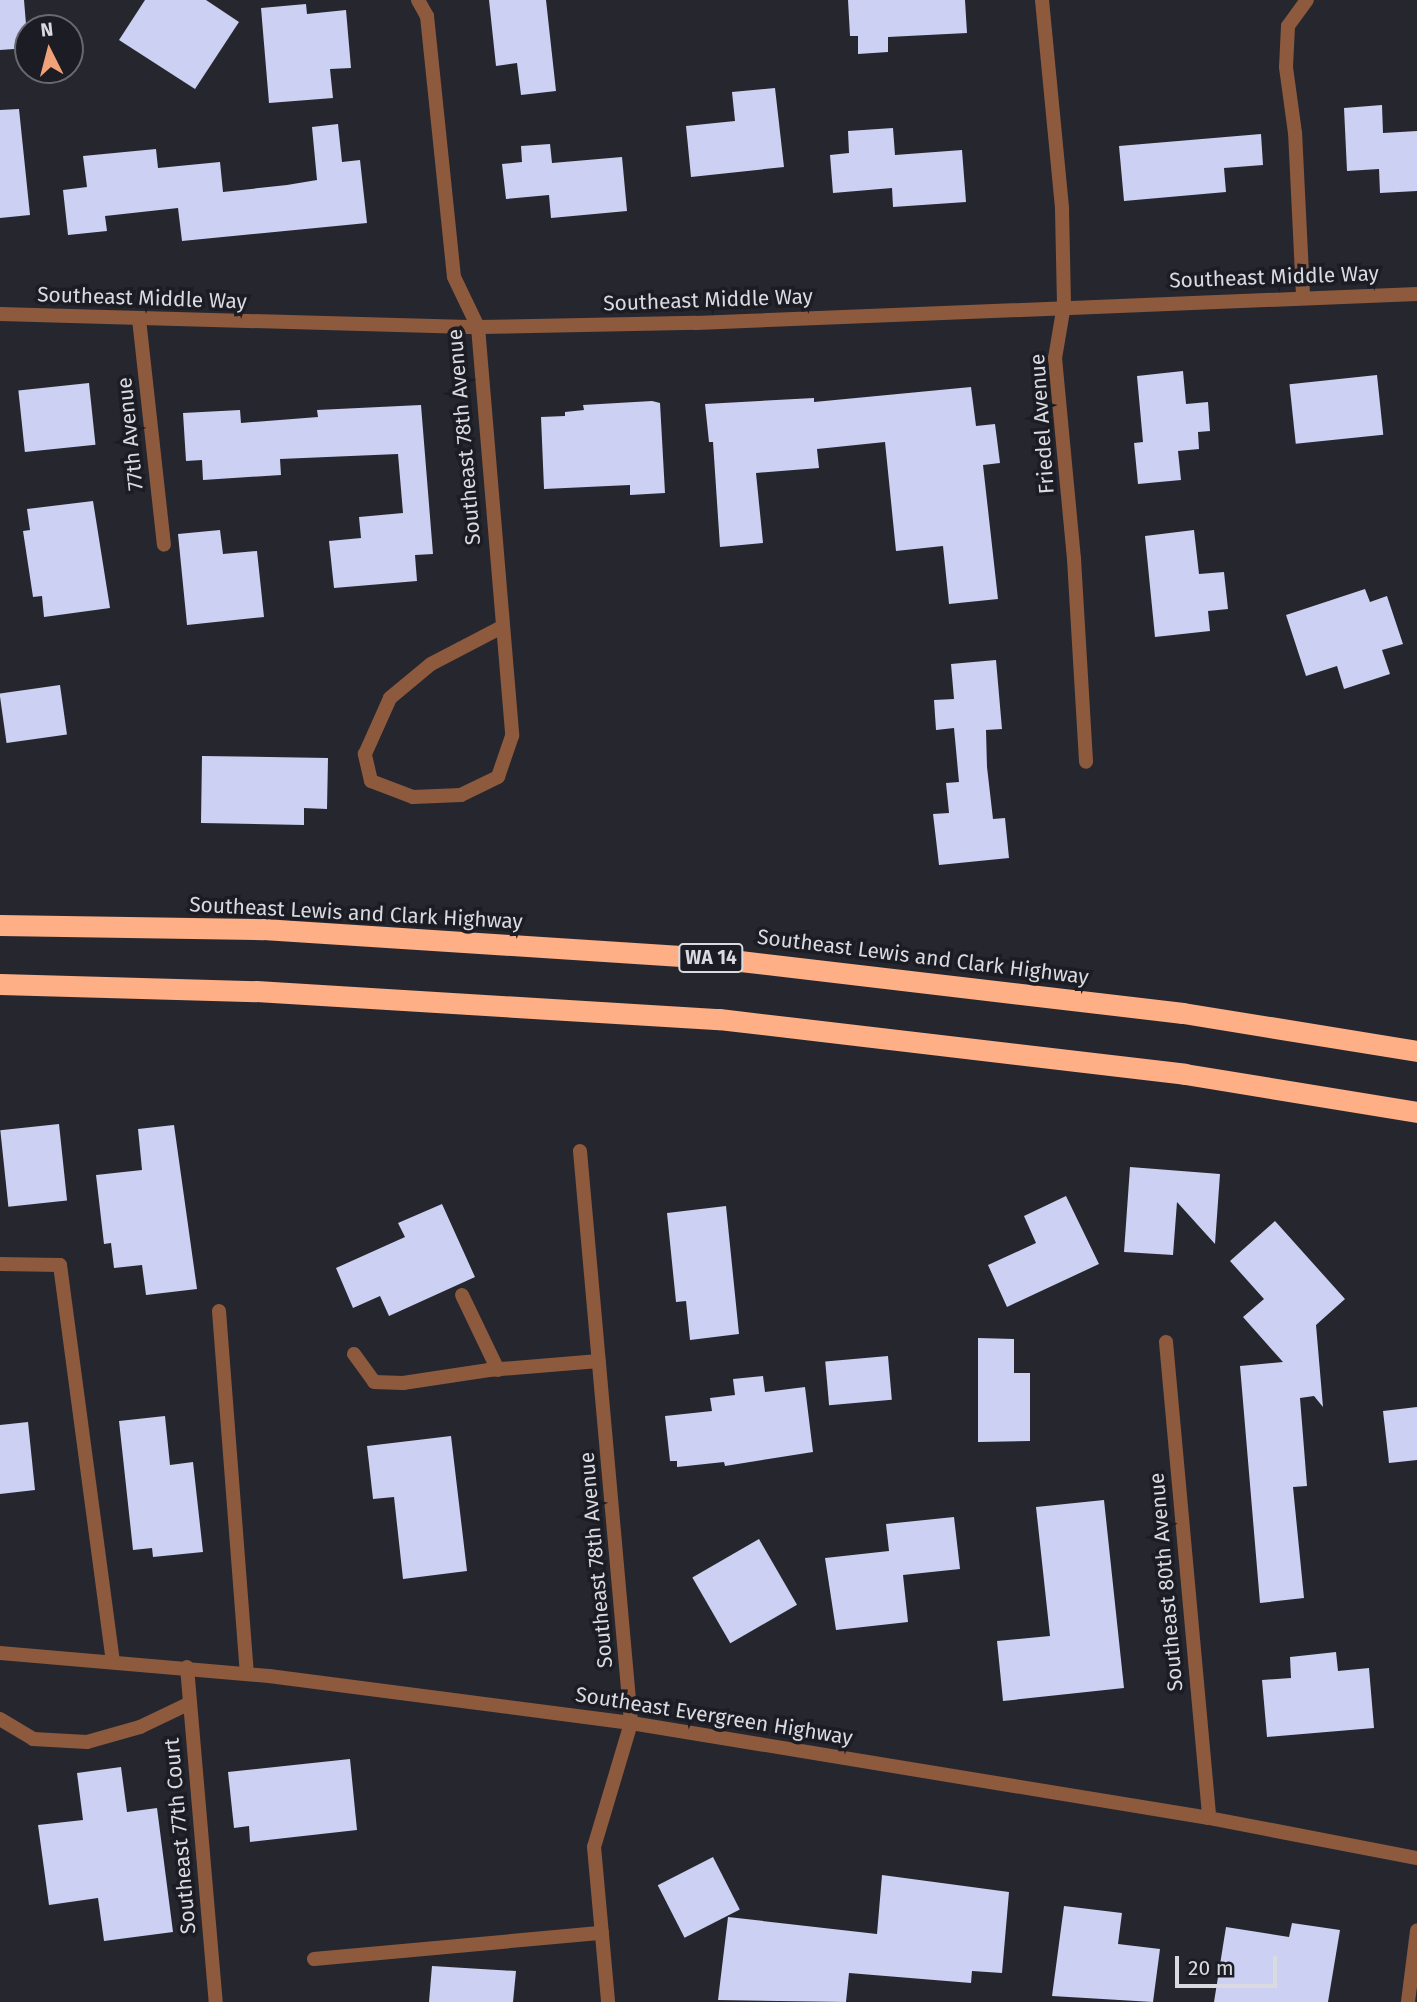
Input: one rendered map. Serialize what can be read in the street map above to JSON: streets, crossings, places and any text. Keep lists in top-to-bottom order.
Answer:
{
  "streets": {
    "highway": ["Southeast Lewis and Clark Highway", "WA 14"],
    "street": [
      "Southeast Middle Way",
      "Friedel Avenue",
      "77th Avenue",
      "Southeast 78th Avenue",
      "Southeast 80th Avenue",
      "Southeast Evergreen Highway",
      "Southeast 77th Court"
    ]
  },
  "crossings": [
    ["Southeast Middle Way", "Friedel Avenue"],
    ["Southeast Middle Way", "77th Avenue"],
    ["Southeast Middle Way", "Southeast 78th Avenue"],
    ["Southeast 78th Avenue", "Southeast Evergreen Highway"],
    ["Southeast 80th Avenue", "Southeast Evergreen Highway"],
    ["Southeast Evergreen Highway", "Southeast 77th Court"]
  ],
  "scale_bar": "20 m",
  "north": "top"
}
